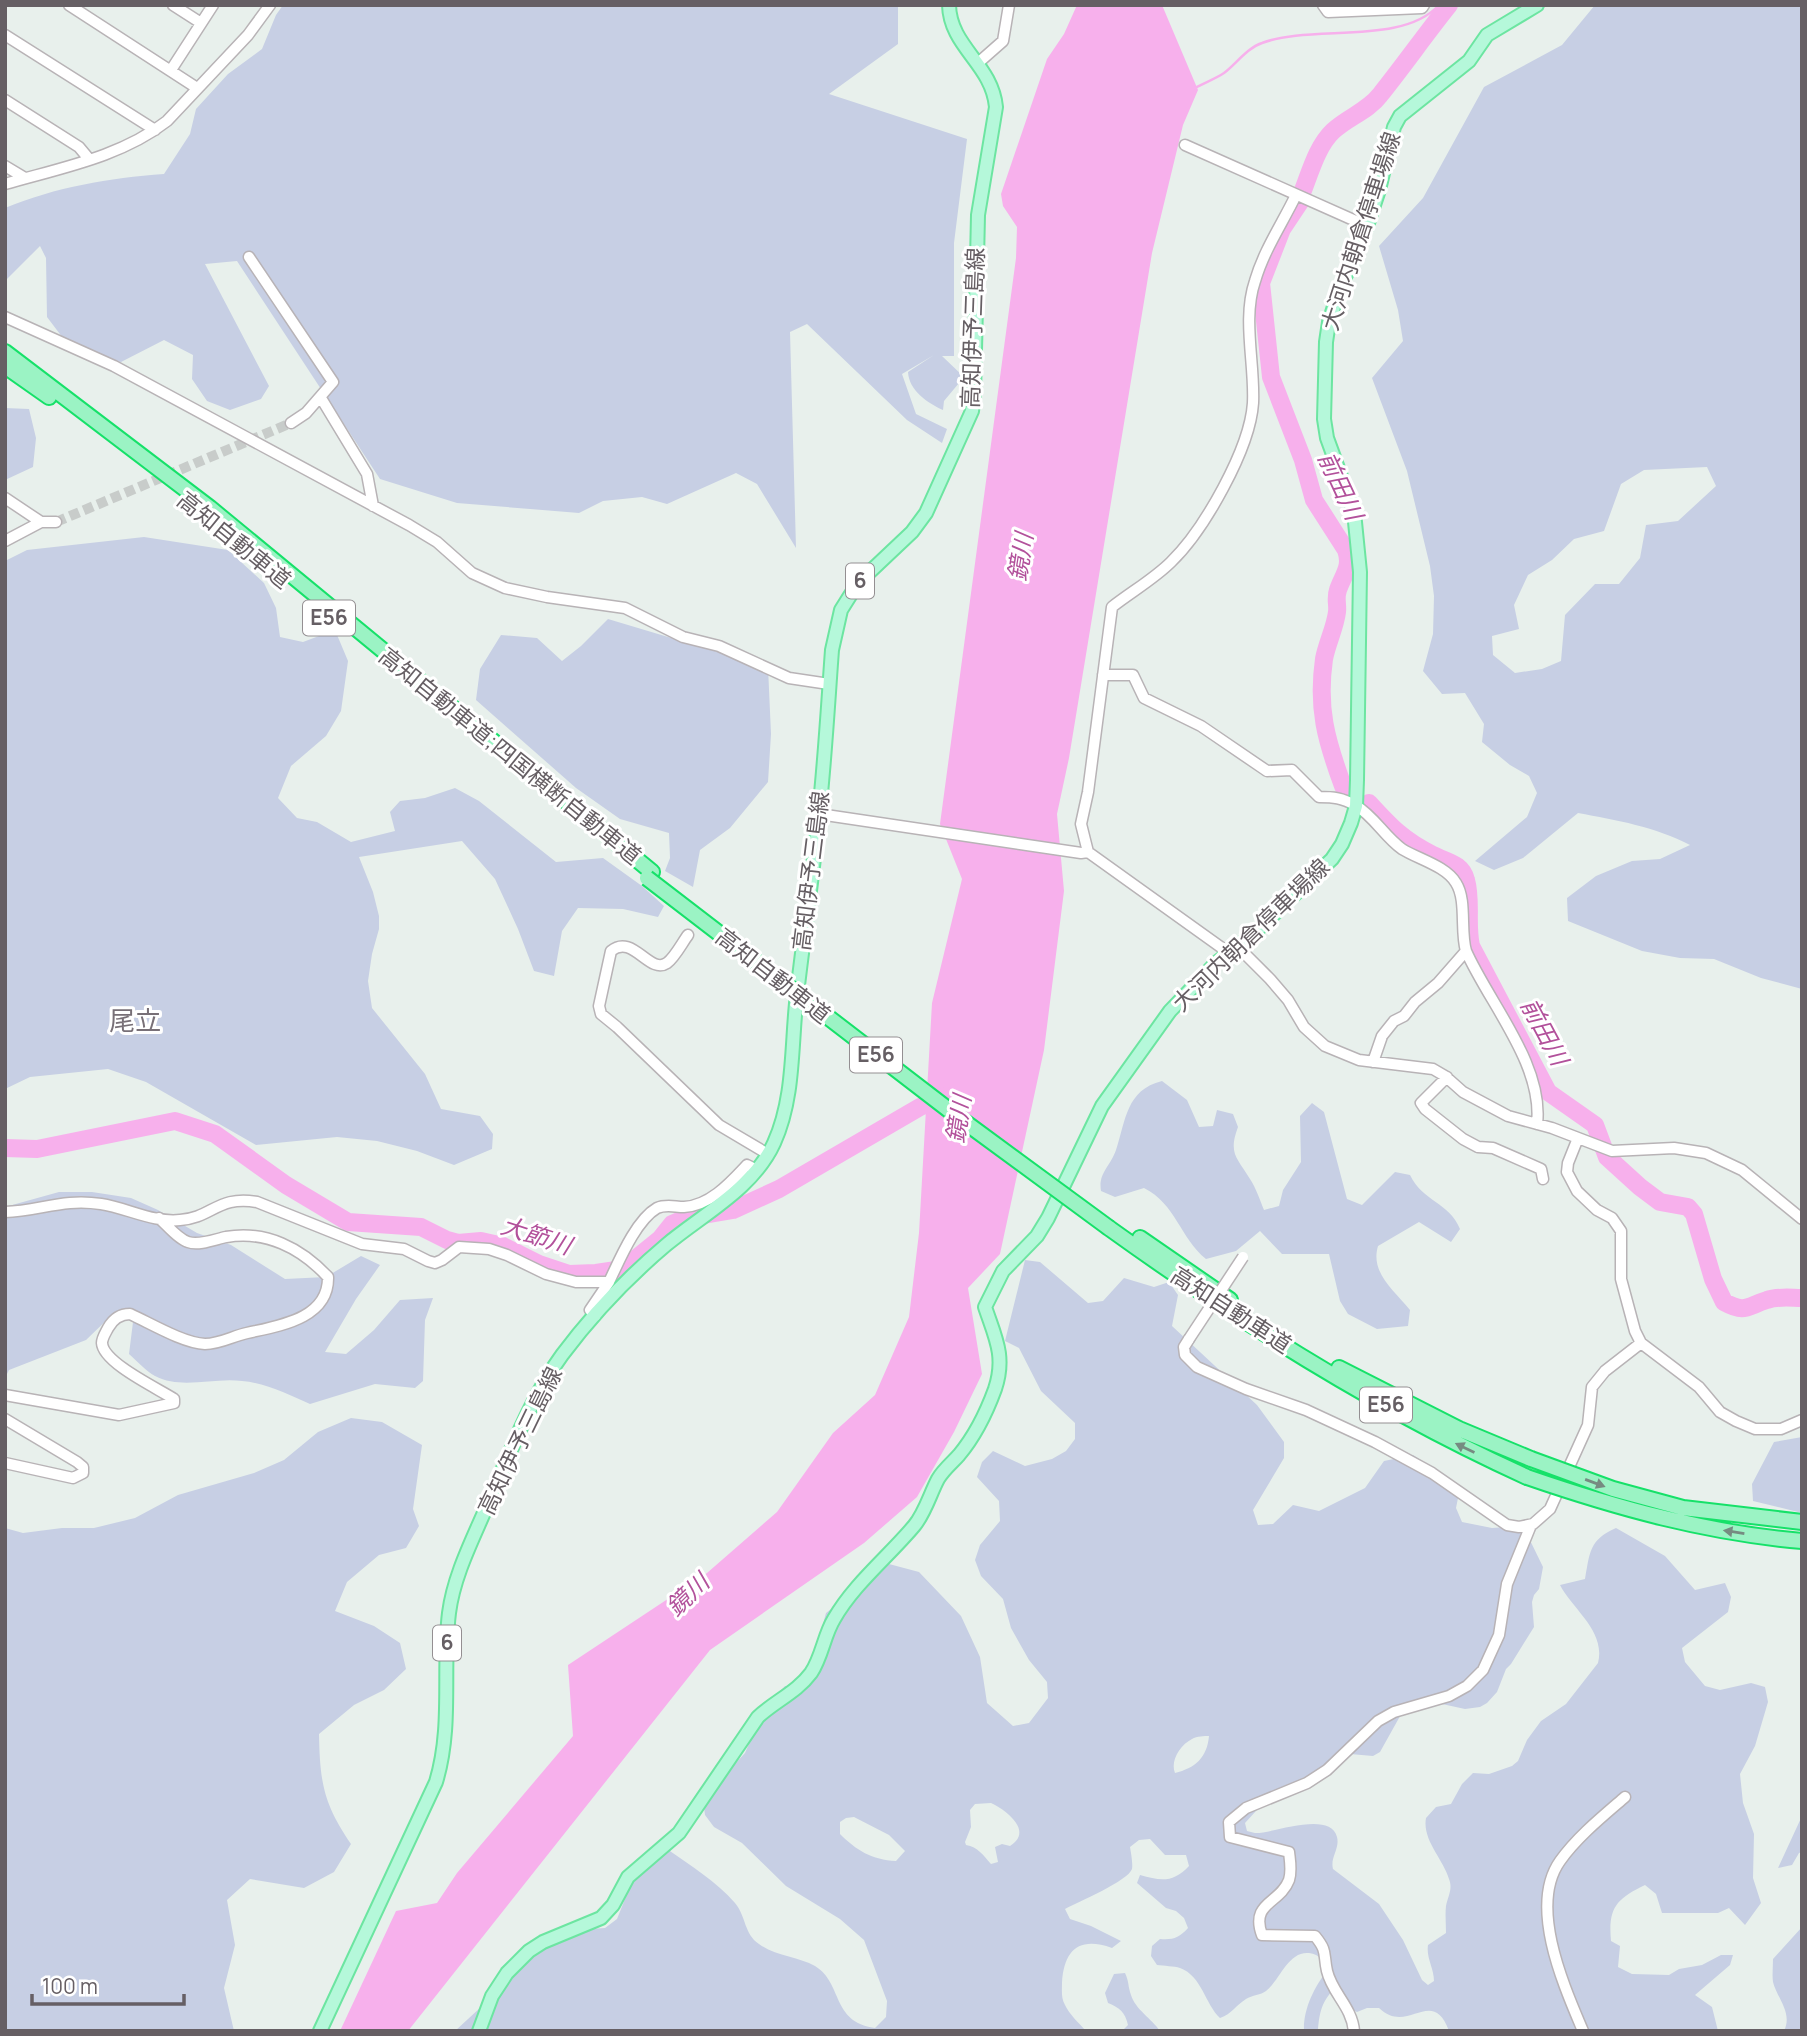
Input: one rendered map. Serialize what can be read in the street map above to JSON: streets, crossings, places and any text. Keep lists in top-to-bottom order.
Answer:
{
  "streets": {
    "highway": ["高知自動車道", "E56", "高知自動車道;四国横断自動車道"],
    "main road": ["大河内朝倉停車場線", "高知伊予三島線", "6"]
  },
  "crossings": [
    ["高知自動車道", "高知自動車道;四国横断自動車道"]
  ],
  "districts": ["尾立"],
  "water": ["前田川", "鏡川", "大節川"],
  "scale_bar": "100 m"
}
